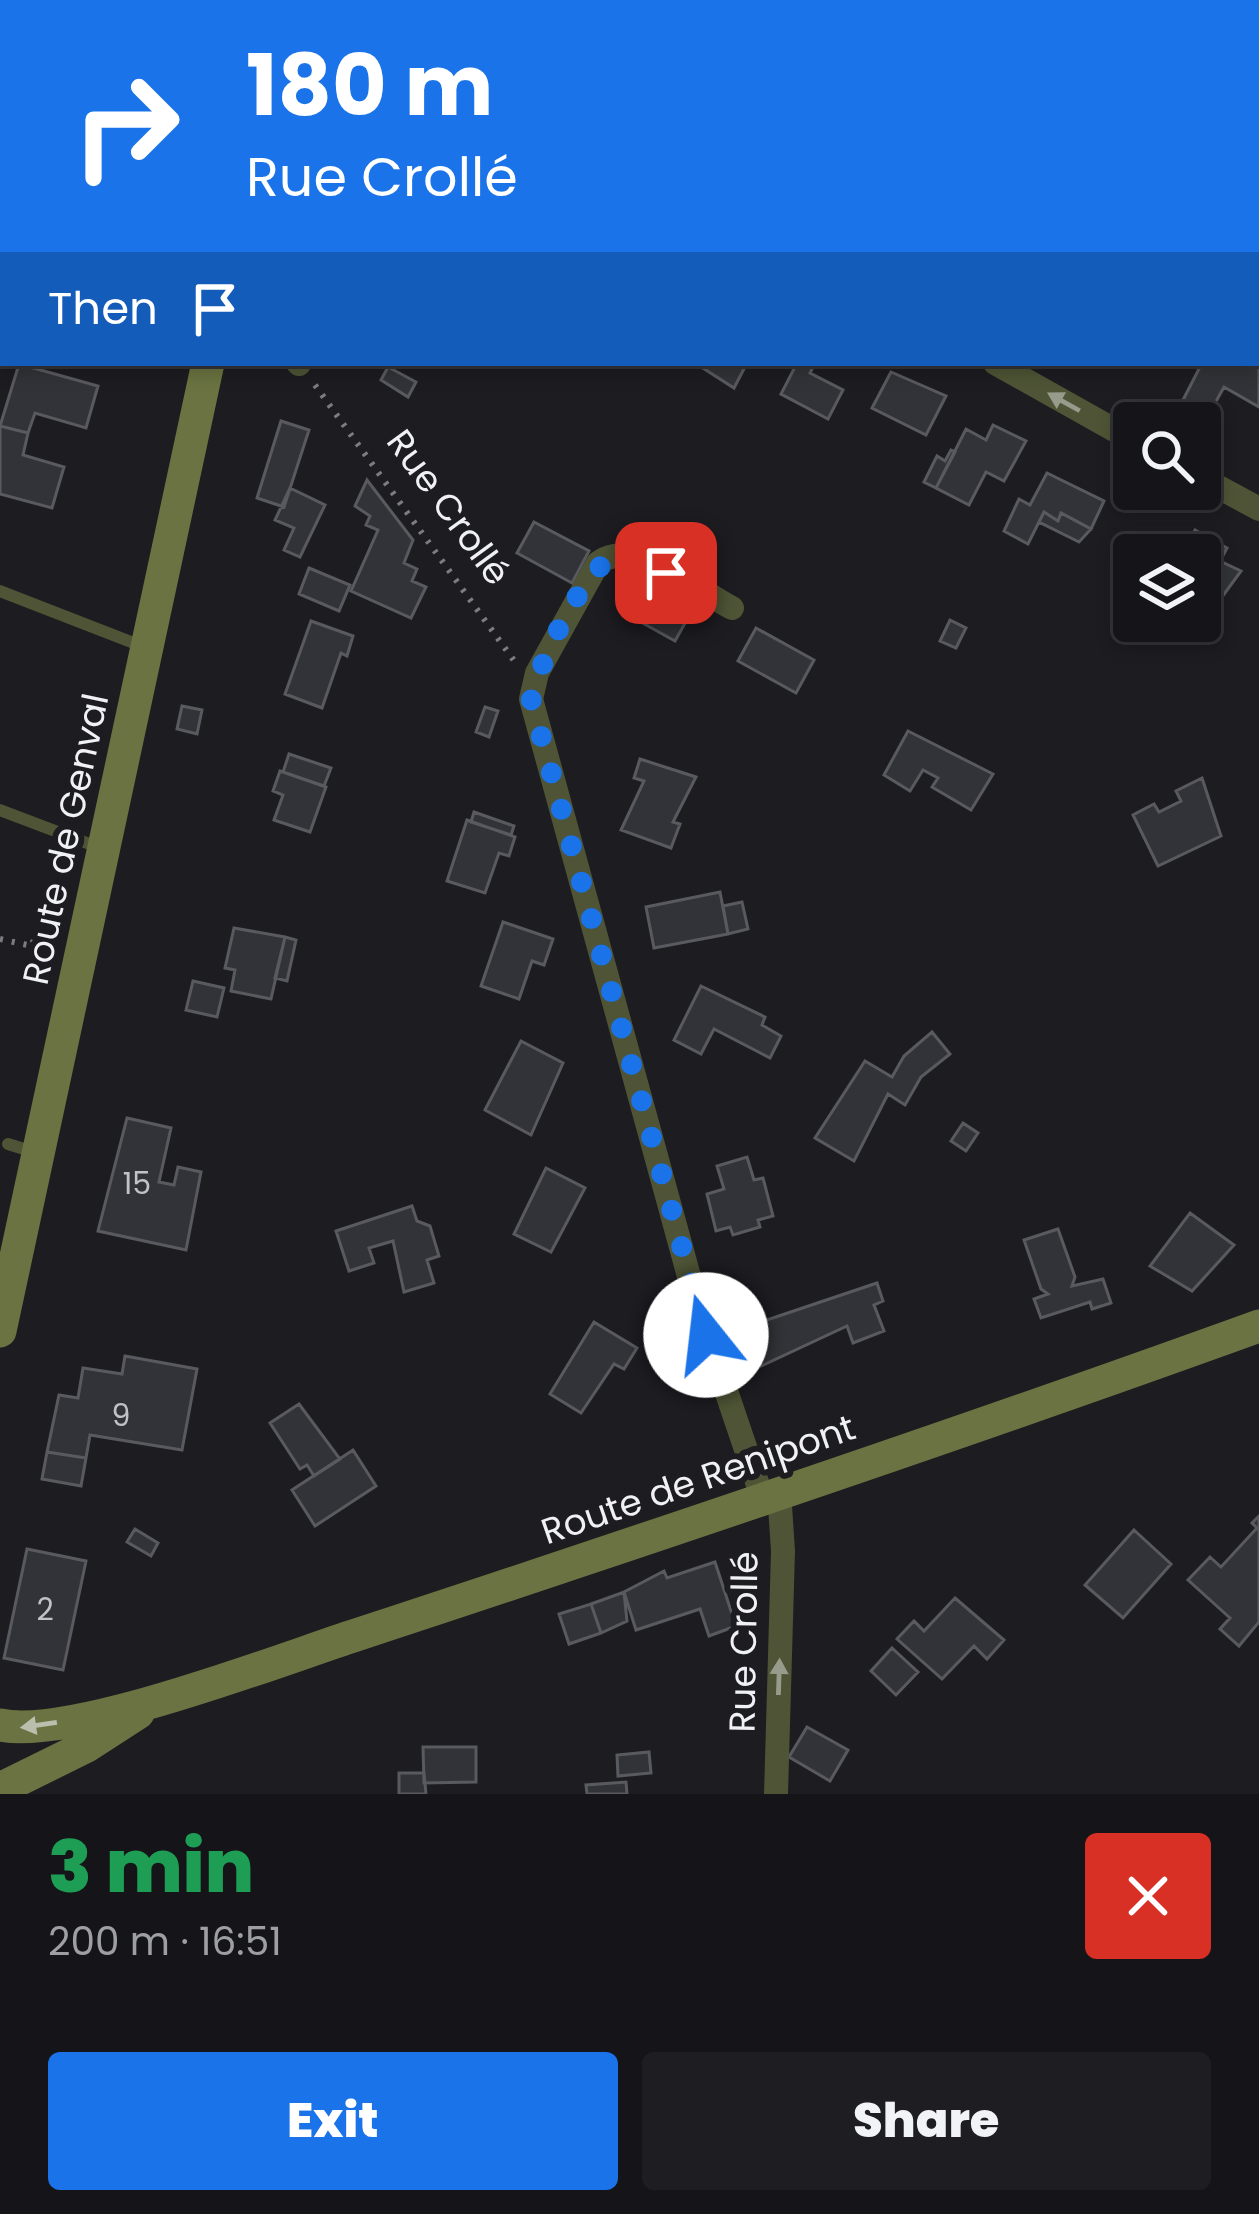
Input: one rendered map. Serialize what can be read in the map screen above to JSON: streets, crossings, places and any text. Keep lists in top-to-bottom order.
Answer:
{
  "streets": {
    "street": ["Rue Crollé", "Route de Genval", "Route de Renipont"]
  },
  "crossings": [
    ["Rue Crollé", "Route de Renipont"]
  ],
  "house_numbers": ["15", "9", "2"],
  "page": {
    "turn": ["180 m", "Rue Crollé"],
    "then": "Then",
    "heading": ["3 min", "200 m · 16:51"],
    "buttons": ["Exit", "Share"]
  }
}
